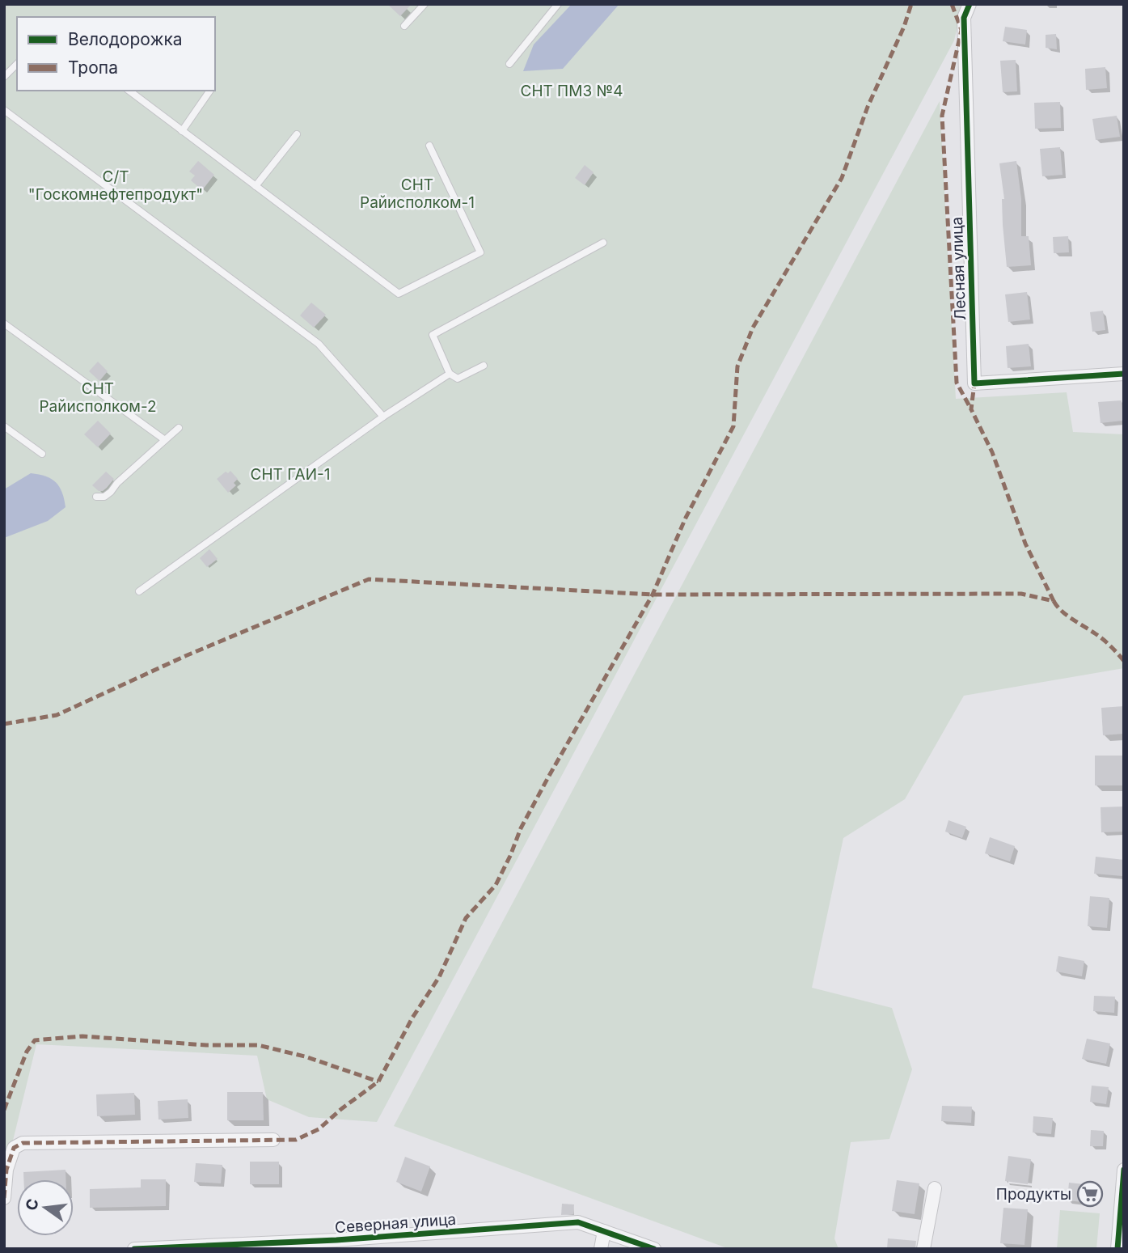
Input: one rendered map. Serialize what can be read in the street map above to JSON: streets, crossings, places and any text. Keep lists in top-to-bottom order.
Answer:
{
  "streets": {
    "street": ["Лесная улица", "Северная улица"]
  },
  "parks": [
    "СНТ ПМЗ №4",
    "С/Т \"Госкомнефтепродукт\"",
    "СНТ Райисполком-1",
    "СНТ Райисполком-2",
    "СНТ ГАИ-1"
  ],
  "places": {
    "supermarket": ["Продукты"]
  },
  "legend": ["Велодорожка", "Тропа"],
  "north": "left"
}
